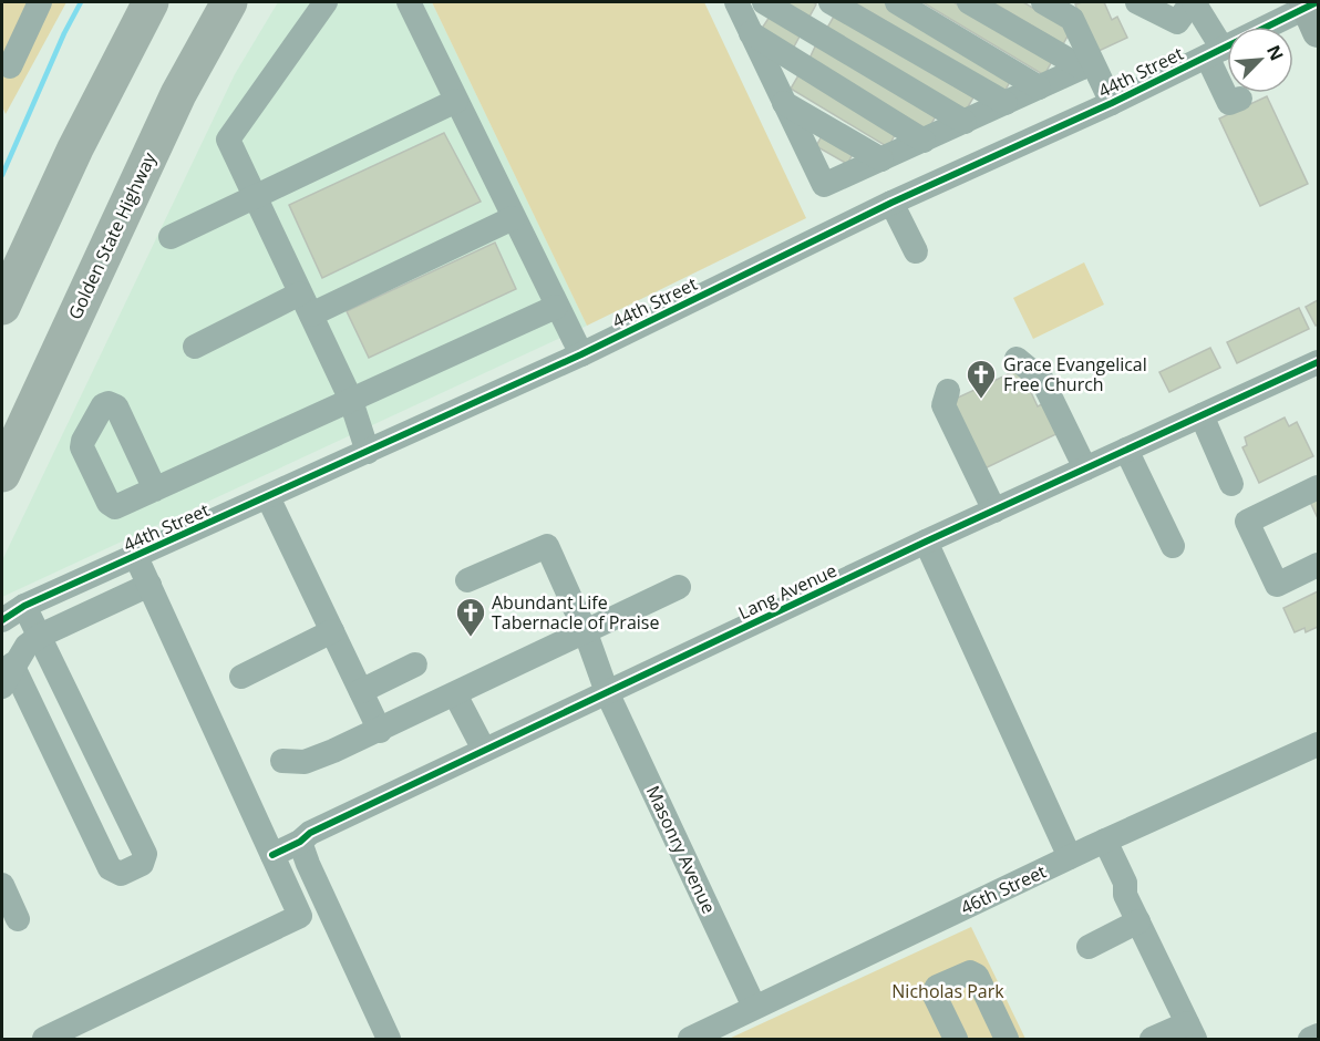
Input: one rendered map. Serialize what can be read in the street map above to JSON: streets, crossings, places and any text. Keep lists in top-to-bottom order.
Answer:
{
  "streets": {
    "highway": ["Golden State Highway"],
    "street": [
      "44th Street",
      "Lang Avenue",
      "Masonry Avenue",
      "46th Street"
    ]
  },
  "crossings": [
    ["Lang Avenue", "Masonry Avenue"],
    ["Masonry Avenue", "46th Street"]
  ],
  "parks": ["Nicholas Park"],
  "places": {
    "church": ["Grace Evangelical Free Church", "Abundant Life Tabernacle of Praise"]
  },
  "north": "top right"
}
